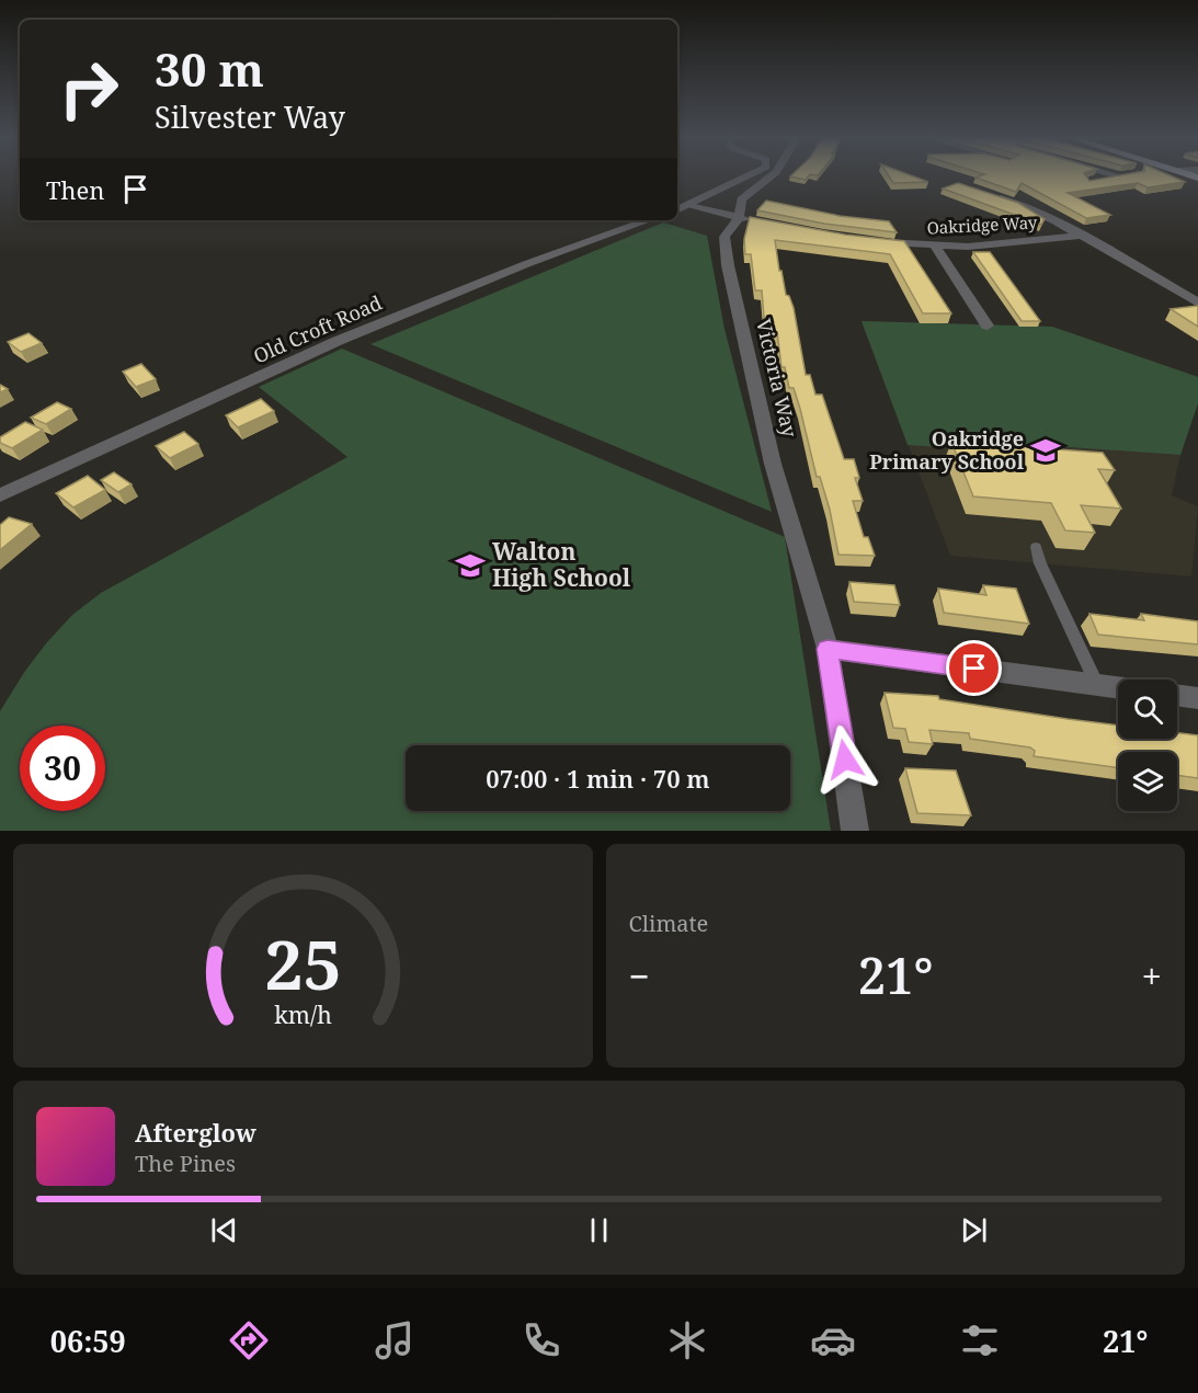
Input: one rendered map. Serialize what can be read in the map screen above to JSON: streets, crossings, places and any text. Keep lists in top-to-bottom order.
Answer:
{
  "streets": {
    "street": ["Oakridge Way", "Old Croft Road", "Victoria Way"]
  },
  "places": {
    "school or university": ["Oakridge Primary School", "Walton High School"]
  },
  "page": {
    "turn": ["30 m", "Silvester Way"],
    "then": "Then",
    "limit": "30",
    "trip": "07:00 · 1 min · 70 m",
    "tile": "Climate",
    "heat": ["−", "21°", "+"],
    "song": ["Afterglow", "The Pines"],
    "tabs": ["06:59", "21°"],
    "gauge": ["25", "km/h"]
  }
}
